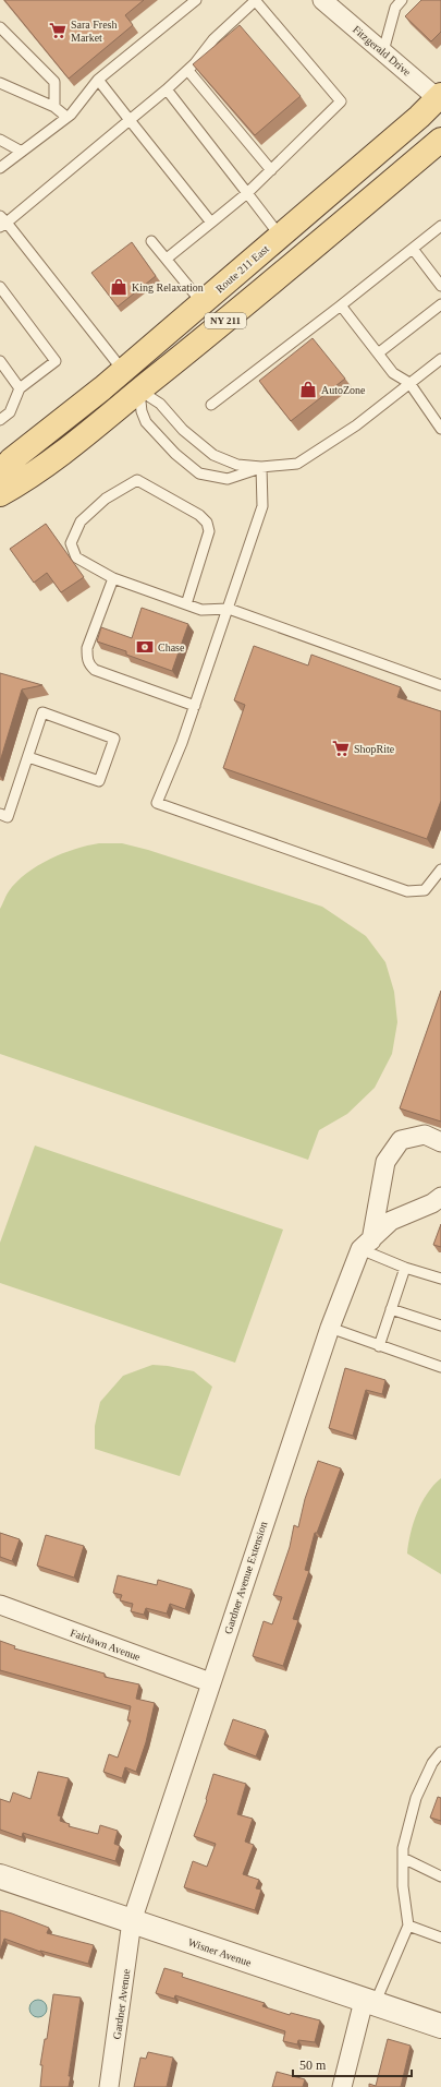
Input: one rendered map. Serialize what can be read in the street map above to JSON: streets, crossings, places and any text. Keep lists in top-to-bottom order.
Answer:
{
  "streets": {
    "main road": ["Route 211 East", "NY 211"],
    "street": [
      "Fitzgerald Drive",
      "Gardner Avenue Extension",
      "Fairlawn Avenue",
      "Wisner Avenue",
      "Gardner Avenue"
    ]
  },
  "crossings": [
    ["Fitzgerald Drive", "Route 211 East"],
    ["Gardner Avenue Extension", "Fairlawn Avenue"],
    ["Gardner Avenue Extension", "Wisner Avenue"],
    ["Gardner Avenue Extension", "Gardner Avenue"],
    ["Wisner Avenue", "Gardner Avenue"]
  ],
  "places": {
    "supermarket": ["Sara Fresh Market", "ShopRite"],
    "shop": ["King Relaxation", "AutoZone"],
    "bank": ["Chase"]
  },
  "scale_bar": "50 m"
}
